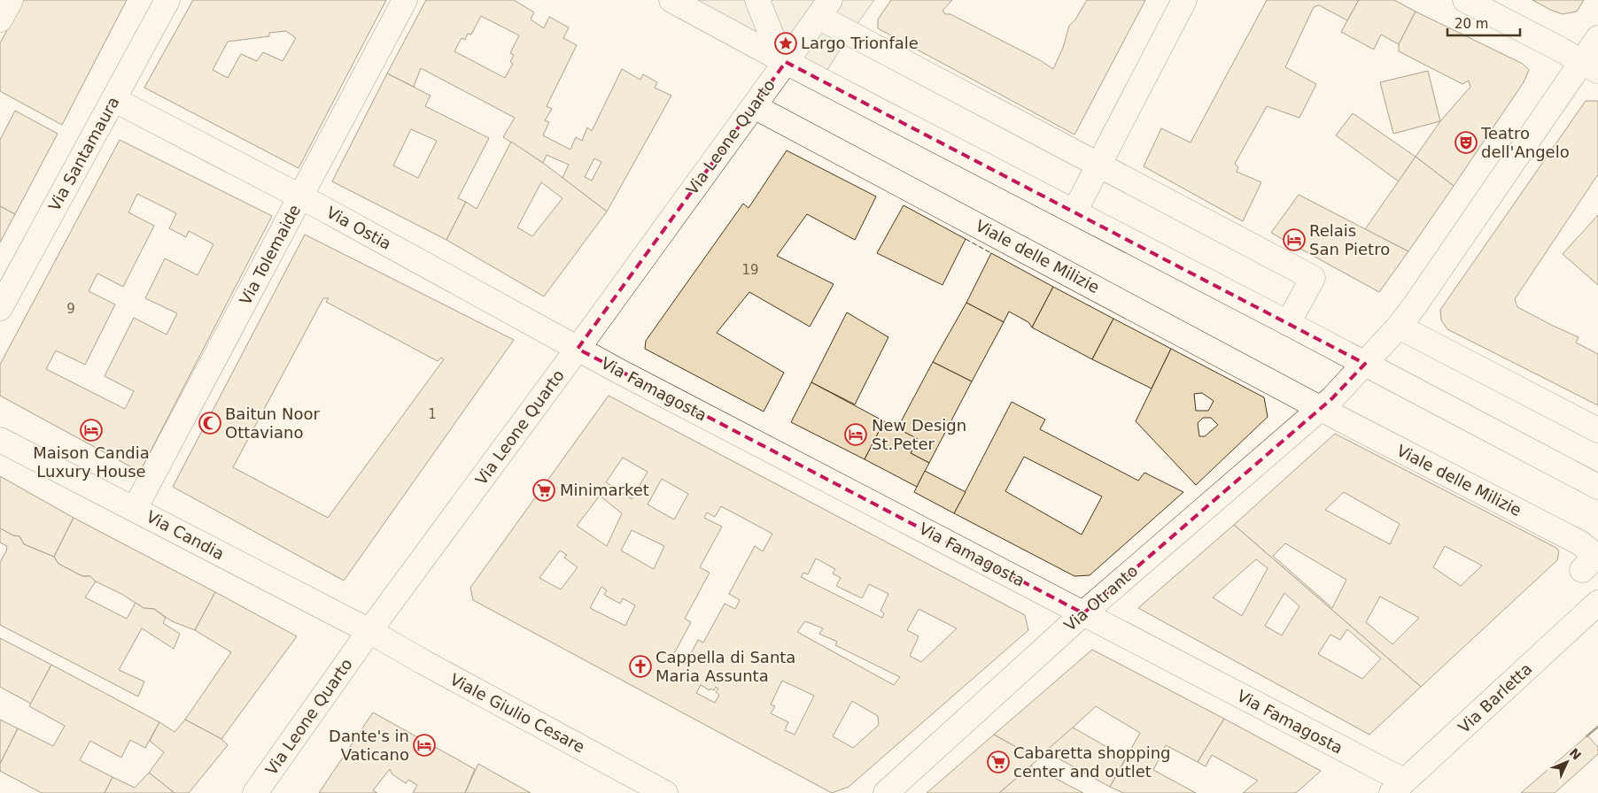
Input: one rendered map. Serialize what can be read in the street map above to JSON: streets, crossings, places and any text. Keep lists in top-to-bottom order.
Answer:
{
  "streets": {
    "street": [
      "Via Leone Quarto",
      "Via Santamaura",
      "Via Ostia",
      "Via Tolemaide",
      "Viale delle Milizie",
      "Via Famagosta",
      "Via Candia",
      "Via Otranto",
      "Via Barletta",
      "Viale Giulio Cesare"
    ]
  },
  "crossings": [
    ["Via Leone Quarto", "Via Ostia"],
    ["Via Leone Quarto", "Viale delle Milizie"],
    ["Via Leone Quarto", "Via Famagosta"],
    ["Via Leone Quarto", "Via Candia"],
    ["Via Leone Quarto", "Viale Giulio Cesare"],
    ["Via Santamaura", "Via Ostia"],
    ["Via Ostia", "Via Tolemaide"],
    ["Via Ostia", "Via Famagosta"],
    ["Via Tolemaide", "Via Candia"],
    ["Viale delle Milizie", "Via Otranto"],
    ["Via Famagosta", "Via Otranto"],
    ["Via Famagosta", "Via Barletta"],
    ["Via Candia", "Viale Giulio Cesare"]
  ],
  "places": {
    "place": ["Largo Trionfale"],
    "theatre": ["Teatro dell'Angelo"],
    "hotel": [
      "Relais San Pietro",
      "Maison Candia Luxury House",
      "New Design St.Peter",
      "Dante's in Vaticano"
    ],
    "mosque": ["Baitun Noor Ottaviano"],
    "supermarket": ["Minimarket", "Cabaretta shopping center and outlet"],
    "church": ["Cappella di Santa Maria Assunta"]
  },
  "house_numbers": ["19", "9", "1"],
  "scale_bar": "20 m",
  "north": "top right"
}
